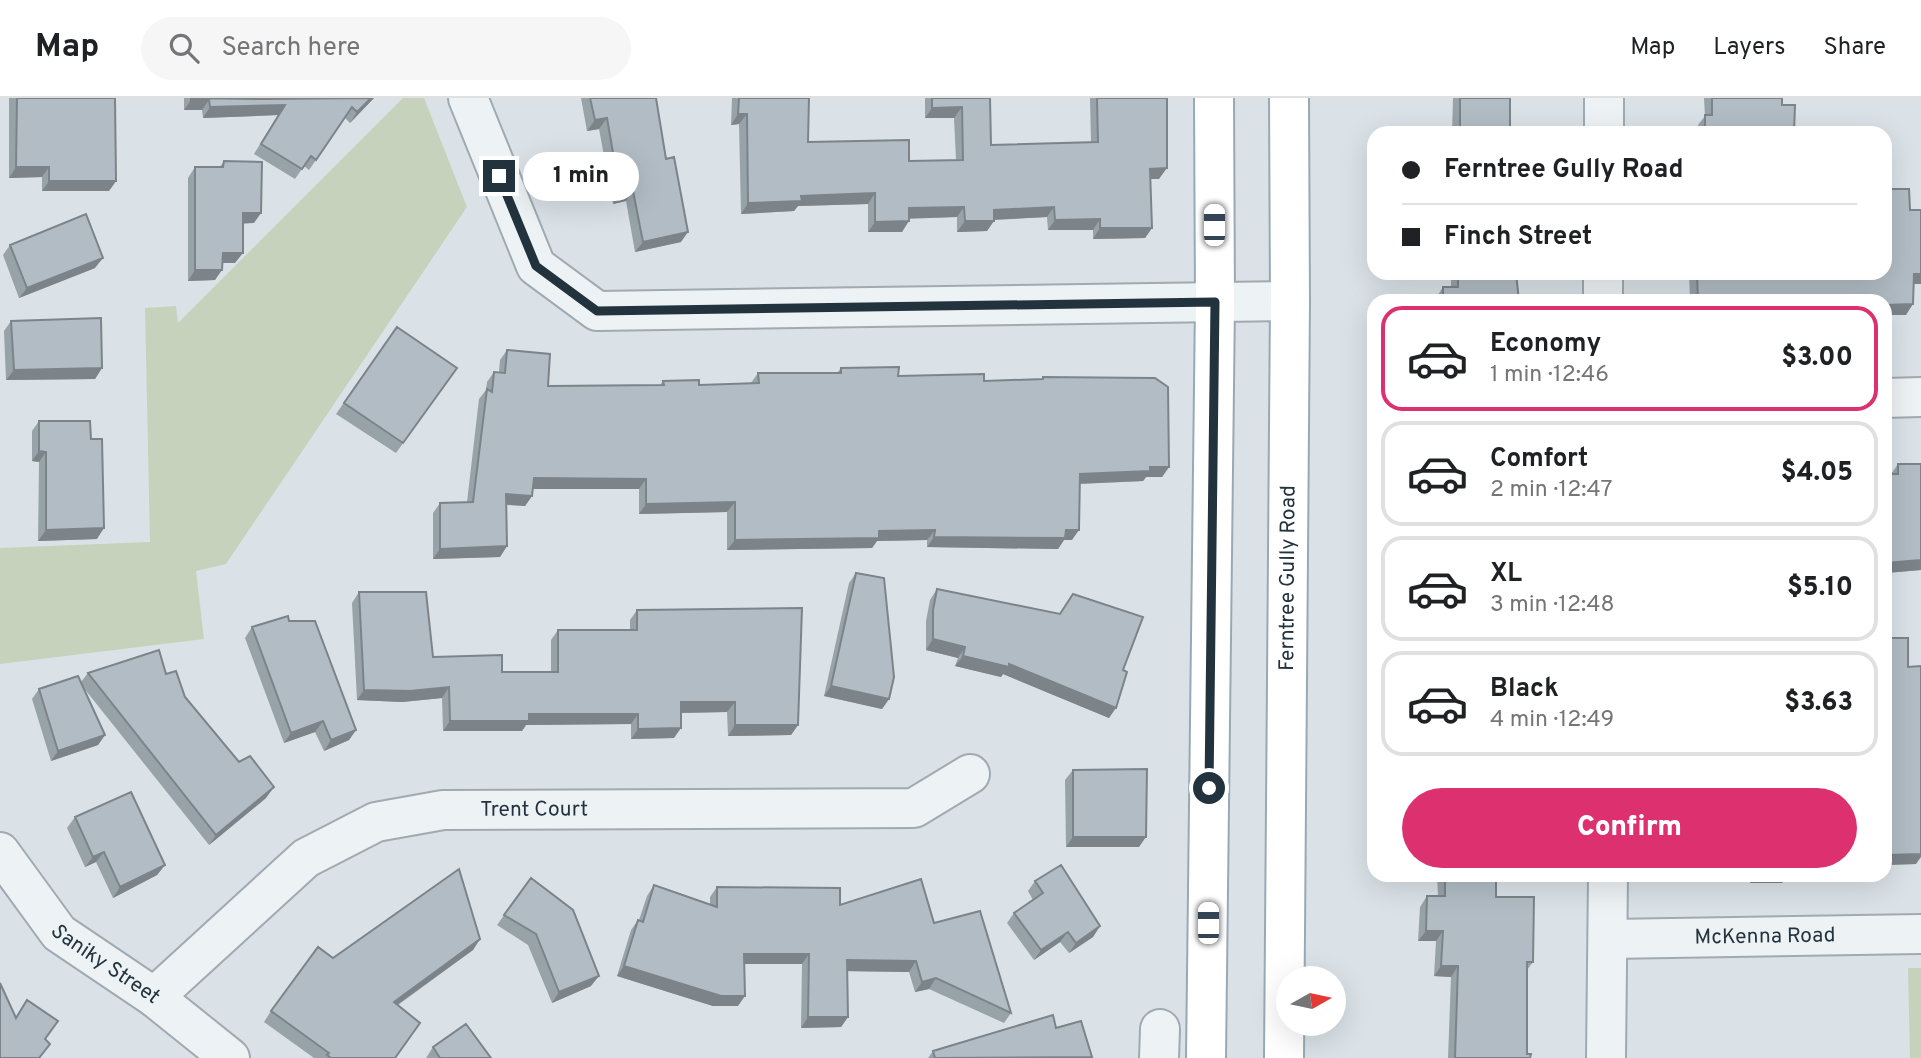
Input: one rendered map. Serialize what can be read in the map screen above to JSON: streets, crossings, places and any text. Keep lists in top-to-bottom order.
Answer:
{
  "streets": {
    "main road": ["Ferntree Gully Road"],
    "street": ["Trent Court", "McKenna Road", "Saniky Street"]
  },
  "crossings": [
    ["Trent Court", "Saniky Street"]
  ],
  "north": "right",
  "page": {
    "header": "Map",
    "search": "Search here",
    "nav": ["Map", "Layers", "Share"],
    "banner": ["Ferntree Gully Road", "Finch Street"],
    "bubble": "1 min",
    "list": [
      {
        "name": "Economy",
        "note": "1 min · 12:46",
        "value": "$3.00"
      },
      {
        "name": "Comfort",
        "note": "2 min · 12:47",
        "value": "$4.05"
      },
      {
        "name": "XL",
        "note": "3 min · 12:48",
        "value": "$5.10"
      },
      {
        "name": "Black",
        "note": "4 min · 12:49",
        "value": "$3.63"
      }
    ],
    "buttons": "Confirm"
  }
}
